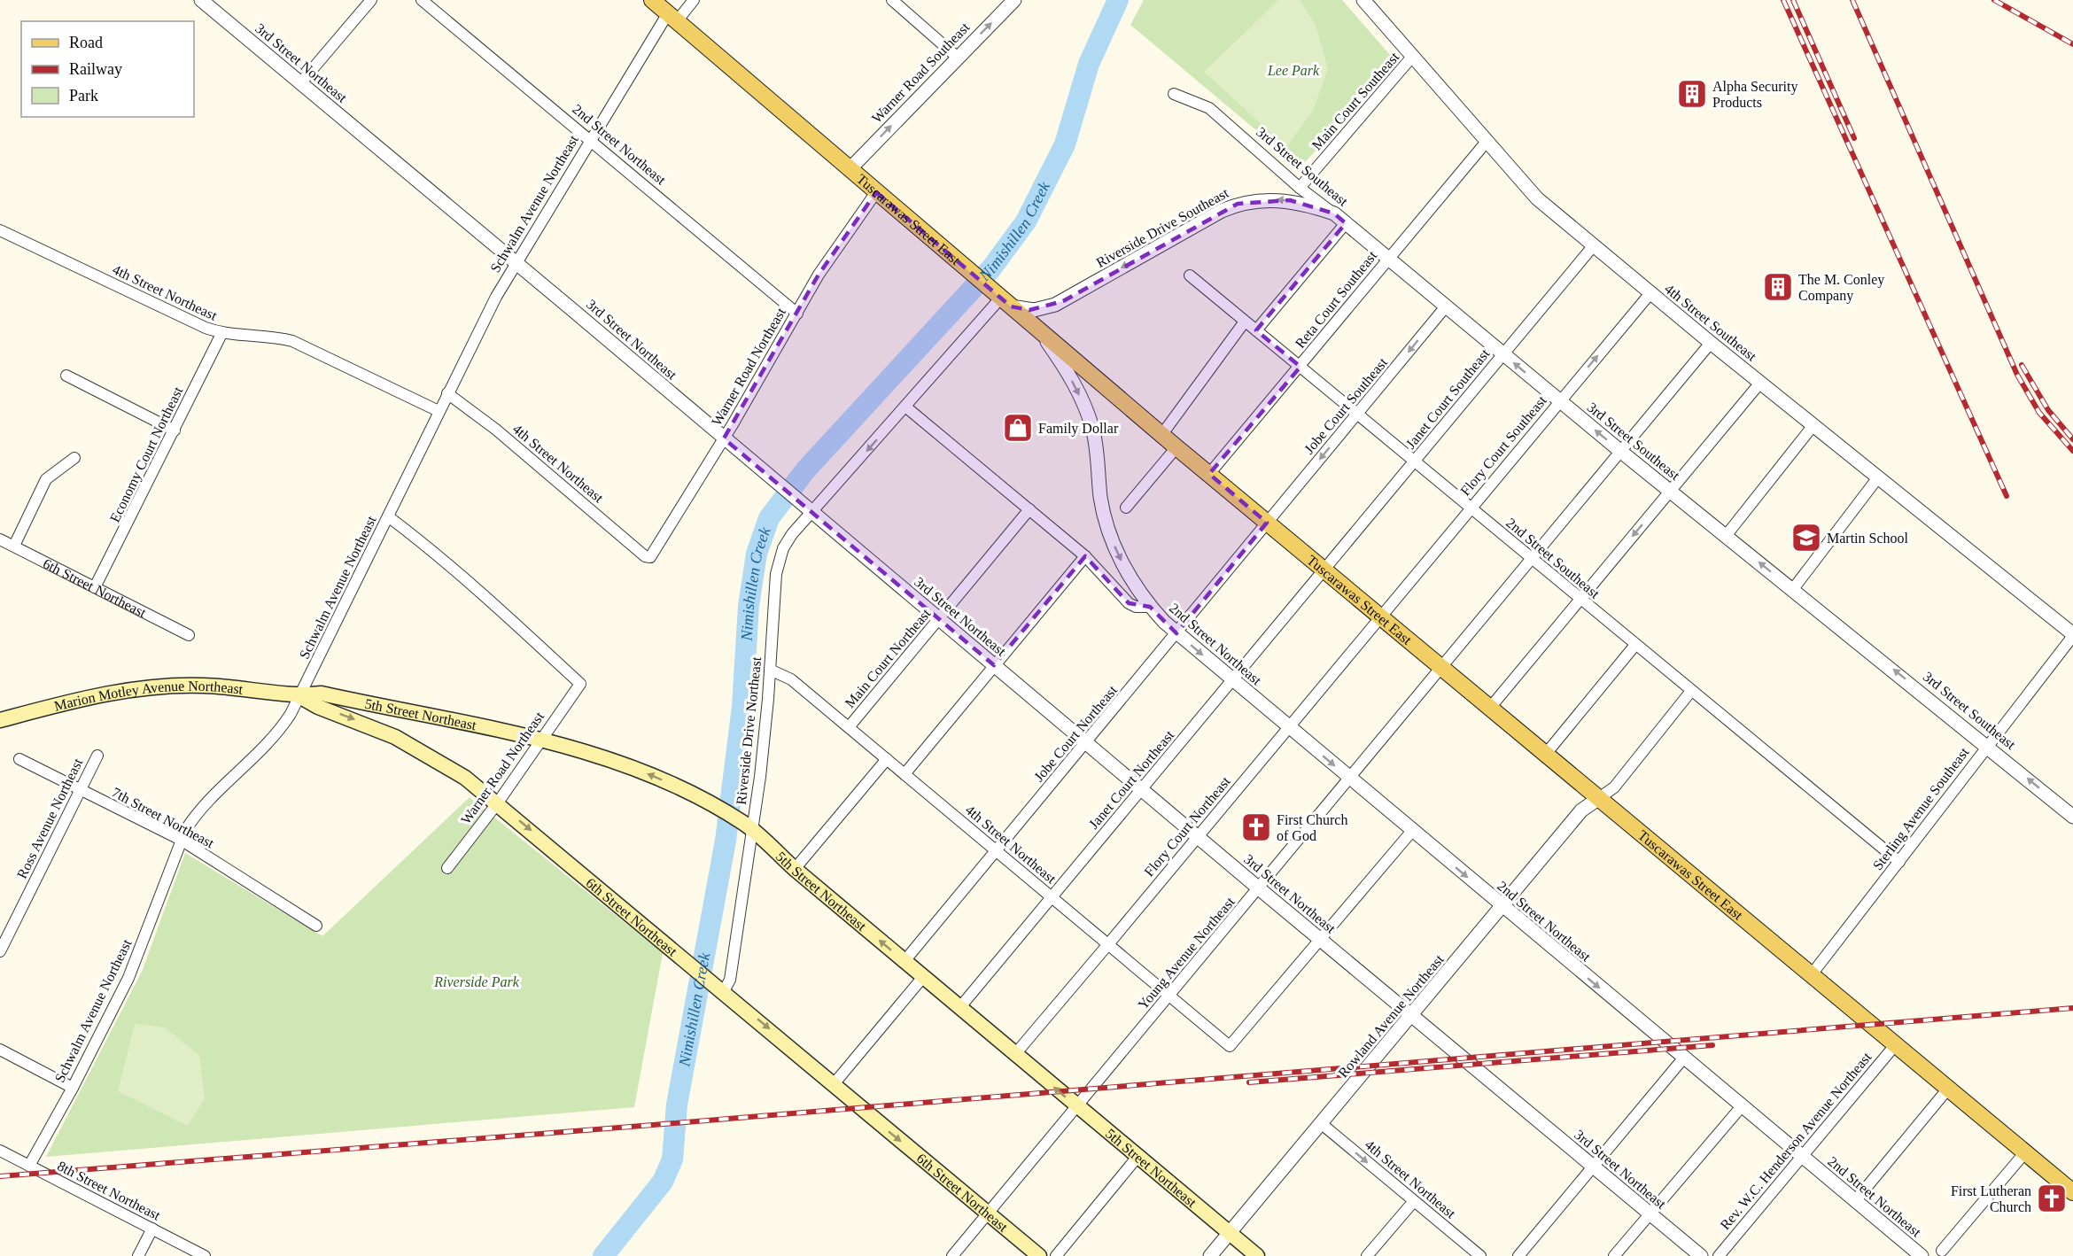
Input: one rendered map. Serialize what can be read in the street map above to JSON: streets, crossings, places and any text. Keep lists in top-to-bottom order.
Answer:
{
  "streets": {
    "main road": [
      "Tuscarawas Street East",
      "6th Street Northeast",
      "Marion Motley Avenue Northeast",
      "5th Street Northeast"
    ],
    "street": [
      "3rd Street Northeast",
      "Warner Road Southeast",
      "Main Court Southeast",
      "2nd Street Northeast",
      "3rd Street Southeast",
      "Schwalm Avenue Northeast",
      "Riverside Drive Southeast",
      "4th Street Northeast",
      "Reta Court Southeast",
      "4th Street Southeast",
      "Warner Road Northeast",
      "Janet Court Southeast",
      "Jobe Court Southeast",
      "Flory Court Southeast",
      "Economy Court Northeast",
      "2nd Street Southeast",
      "Main Court Northeast",
      "Riverside Drive Northeast",
      "Jobe Court Northeast",
      "Janet Court Northeast",
      "Sterling Avenue Southeast",
      "7th Street Northeast",
      "Ross Avenue Northeast",
      "Flory Court Northeast",
      "Young Avenue Northeast",
      "Rowland Avenue Northeast",
      "Rev. W.C. Henderson Avenue Northeast",
      "8th Street Northeast"
    ]
  },
  "crossings": [
    ["3rd Street Northeast", "Schwalm Avenue Northeast"],
    ["3rd Street Northeast", "4th Street Northeast"],
    ["3rd Street Northeast", "Warner Road Northeast"],
    ["3rd Street Northeast", "Main Court Northeast"],
    ["3rd Street Northeast", "Riverside Drive Northeast"],
    ["3rd Street Northeast", "Jobe Court Northeast"],
    ["3rd Street Northeast", "Janet Court Northeast"],
    ["3rd Street Northeast", "Flory Court Northeast"],
    ["3rd Street Northeast", "Young Avenue Northeast"],
    ["3rd Street Northeast", "Rowland Avenue Northeast"],
    ["Warner Road Southeast", "Tuscarawas Street East"],
    ["Main Court Southeast", "3rd Street Southeast"],
    ["Main Court Southeast", "4th Street Southeast"],
    ["2nd Street Northeast", "Schwalm Avenue Northeast"],
    ["2nd Street Northeast", "Tuscarawas Street East"],
    ["2nd Street Northeast", "Warner Road Northeast"],
    ["2nd Street Northeast", "Main Court Northeast"],
    ["2nd Street Northeast", "Riverside Drive Northeast"],
    ["2nd Street Northeast", "Jobe Court Northeast"],
    ["2nd Street Northeast", "Janet Court Northeast"],
    ["2nd Street Northeast", "Flory Court Northeast"],
    ["2nd Street Northeast", "Young Avenue Northeast"],
    ["2nd Street Northeast", "Rowland Avenue Northeast"],
    ["2nd Street Northeast", "Rev. W.C. Henderson Avenue Northeast"],
    ["3rd Street Southeast", "Riverside Drive Southeast"],
    ["3rd Street Southeast", "Reta Court Southeast"],
    ["3rd Street Southeast", "Janet Court Southeast"],
    ["3rd Street Southeast", "Jobe Court Southeast"],
    ["3rd Street Southeast", "Flory Court Southeast"],
    ["3rd Street Southeast", "Sterling Avenue Southeast"],
    ["3rd Street Southeast", "Young Avenue Northeast"],
    ["Schwalm Avenue Northeast", "Tuscarawas Street East"],
    ["Schwalm Avenue Northeast", "4th Street Northeast"],
    ["Schwalm Avenue Northeast", "Warner Road Northeast"],
    ["Schwalm Avenue Northeast", "6th Street Northeast"],
    ["Schwalm Avenue Northeast", "Marion Motley Avenue Northeast"],
    ["Schwalm Avenue Northeast", "5th Street Northeast"],
    ["Schwalm Avenue Northeast", "7th Street Northeast"],
    ["Schwalm Avenue Northeast", "8th Street Northeast"],
    ["Tuscarawas Street East", "Riverside Drive Southeast"],
    ["Tuscarawas Street East", "Reta Court Southeast"],
    ["Tuscarawas Street East", "Warner Road Northeast"],
    ["Tuscarawas Street East", "Janet Court Southeast"],
    ["Tuscarawas Street East", "Jobe Court Southeast"],
    ["Tuscarawas Street East", "Flory Court Southeast"],
    ["Tuscarawas Street East", "Riverside Drive Northeast"],
    ["Tuscarawas Street East", "Jobe Court Northeast"],
    ["Tuscarawas Street East", "Janet Court Northeast"],
    ["Tuscarawas Street East", "Sterling Avenue Southeast"],
    ["Tuscarawas Street East", "Flory Court Northeast"],
    ["Tuscarawas Street East", "Young Avenue Northeast"],
    ["Tuscarawas Street East", "Rowland Avenue Northeast"],
    ["Tuscarawas Street East", "Rev. W.C. Henderson Avenue Northeast"],
    ["Riverside Drive Southeast", "Riverside Drive Northeast"],
    ["4th Street Northeast", "Warner Road Northeast"],
    ["4th Street Northeast", "Economy Court Northeast"],
    ["4th Street Northeast", "Main Court Northeast"],
    ["4th Street Northeast", "Riverside Drive Northeast"],
    ["4th Street Northeast", "Jobe Court Northeast"],
    ["4th Street Northeast", "Janet Court Northeast"],
    ["4th Street Northeast", "Flory Court Northeast"],
    ["4th Street Northeast", "Young Avenue Northeast"],
    ["4th Street Northeast", "Rowland Avenue Northeast"],
    ["Reta Court Southeast", "4th Street Southeast"],
    ["Reta Court Southeast", "2nd Street Southeast"],
    ["4th Street Southeast", "Janet Court Southeast"],
    ["4th Street Southeast", "Flory Court Southeast"],
    ["4th Street Southeast", "Sterling Avenue Southeast"],
    ["4th Street Southeast", "Young Avenue Northeast"],
    ["Warner Road Northeast", "6th Street Northeast"],
    ["Warner Road Northeast", "5th Street Northeast"],
    ["Janet Court Southeast", "2nd Street Southeast"],
    ["Janet Court Southeast", "Janet Court Northeast"],
    ["Jobe Court Southeast", "2nd Street Southeast"],
    ["Jobe Court Southeast", "Jobe Court Northeast"],
    ["Flory Court Southeast", "2nd Street Southeast"],
    ["Flory Court Southeast", "Flory Court Northeast"],
    ["Economy Court Northeast", "6th Street Northeast"],
    ["2nd Street Southeast", "Sterling Avenue Southeast"],
    ["2nd Street Southeast", "Young Avenue Northeast"],
    ["6th Street Northeast", "Marion Motley Avenue Northeast"],
    ["6th Street Northeast", "5th Street Northeast"],
    ["6th Street Northeast", "Riverside Drive Northeast"],
    ["6th Street Northeast", "Young Avenue Northeast"],
    ["Marion Motley Avenue Northeast", "5th Street Northeast"],
    ["5th Street Northeast", "Riverside Drive Northeast"],
    ["5th Street Northeast", "Jobe Court Northeast"],
    ["5th Street Northeast", "Janet Court Northeast"],
    ["5th Street Northeast", "Flory Court Northeast"],
    ["5th Street Northeast", "Young Avenue Northeast"],
    ["5th Street Northeast", "Rowland Avenue Northeast"],
    ["7th Street Northeast", "Ross Avenue Northeast"]
  ],
  "one_way": [
    "Warner Road Southeast",
    "2nd Street Northeast",
    "3rd Street Southeast",
    "Riverside Drive Southeast",
    "Jobe Court Southeast",
    "6th Street Northeast",
    "5th Street Northeast"
  ],
  "water": ["Nimishillen Creek"],
  "parks": ["Lee Park", "Riverside Park"],
  "places": {
    "building": ["Alpha Security Products", "The M. Conley Company"],
    "shop": ["Family Dollar"],
    "school or university": ["Martin School"],
    "church": ["First Church of God", "First Lutheran Church"]
  },
  "legend": ["Road", "Railway", "Park"]
}
